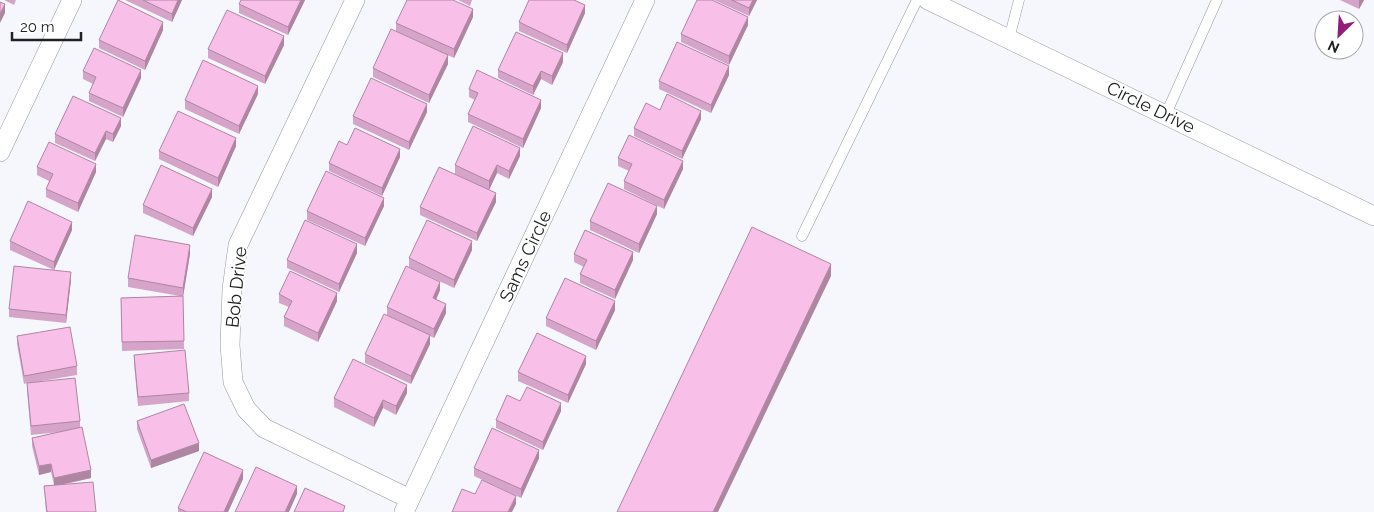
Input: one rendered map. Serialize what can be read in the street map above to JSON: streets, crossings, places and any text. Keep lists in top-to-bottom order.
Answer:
{
  "streets": {
    "street": ["Circle Drive", "Sams Circle", "Bob Drive"]
  },
  "crossings": [
    ["Sams Circle", "Bob Drive"]
  ],
  "scale_bar": "20 m",
  "north": "bottom left"
}
